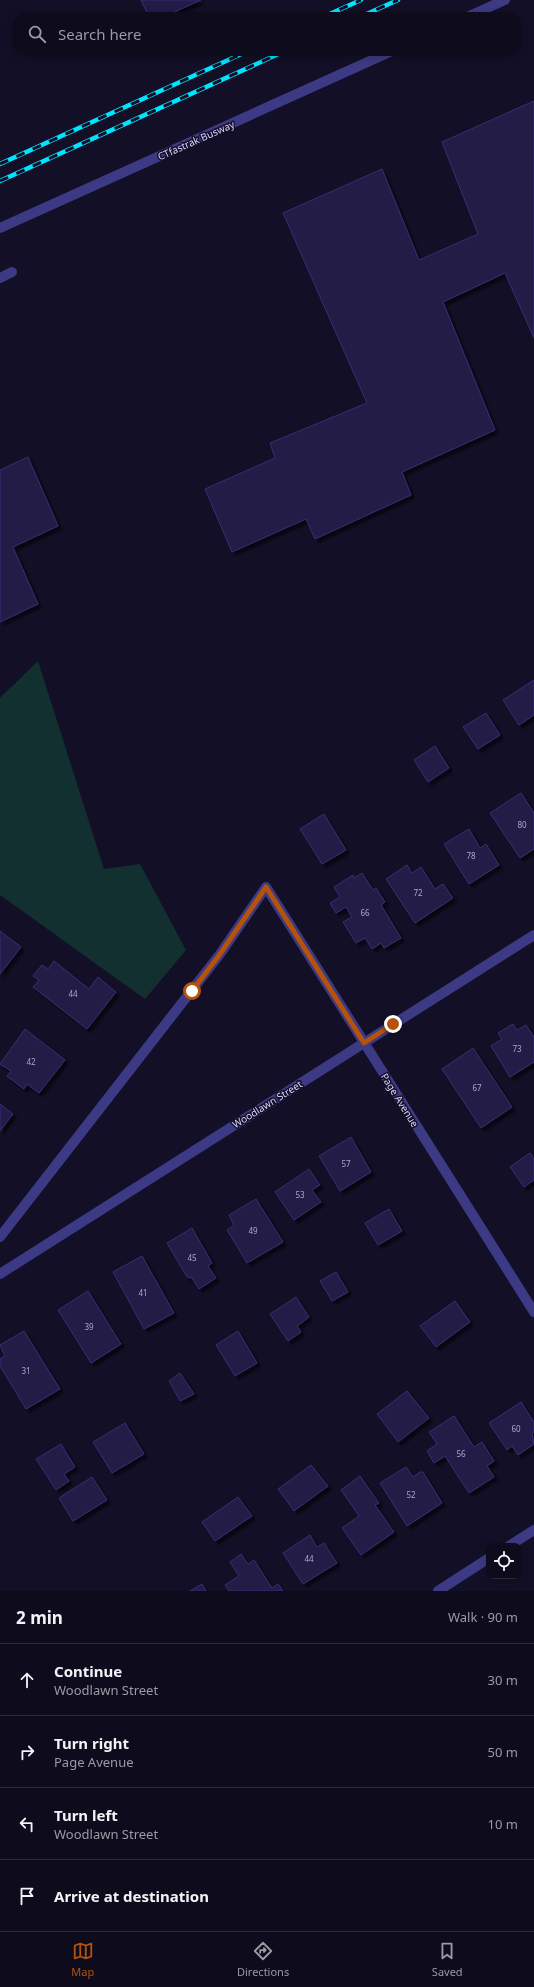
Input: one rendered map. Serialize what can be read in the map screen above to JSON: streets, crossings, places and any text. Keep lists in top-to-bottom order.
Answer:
{
  "streets": {
    "street": ["CTfastrak Busway", "Page Avenue", "Woodlawn Street"]
  },
  "crossings": [
    ["Page Avenue", "Woodlawn Street"]
  ],
  "house_numbers": [
    "80",
    "78",
    "72",
    "66",
    "44",
    "73",
    "42",
    "67",
    "57",
    "53",
    "49",
    "45",
    "41",
    "39",
    "31",
    "60",
    "56",
    "52",
    "44"
  ],
  "page": {
    "search": "Search here",
    "heading": ["2 min", "Walk · 90 m"],
    "list": [
      ["Continue", "Woodlawn Street", "30 m"],
      ["Turn right", "Page Avenue", "50 m"],
      ["Turn left", "Woodlawn Street", "10 m"],
      "Arrive at destination"
    ],
    "nav": ["Map", "Directions", "Saved"]
  }
}
